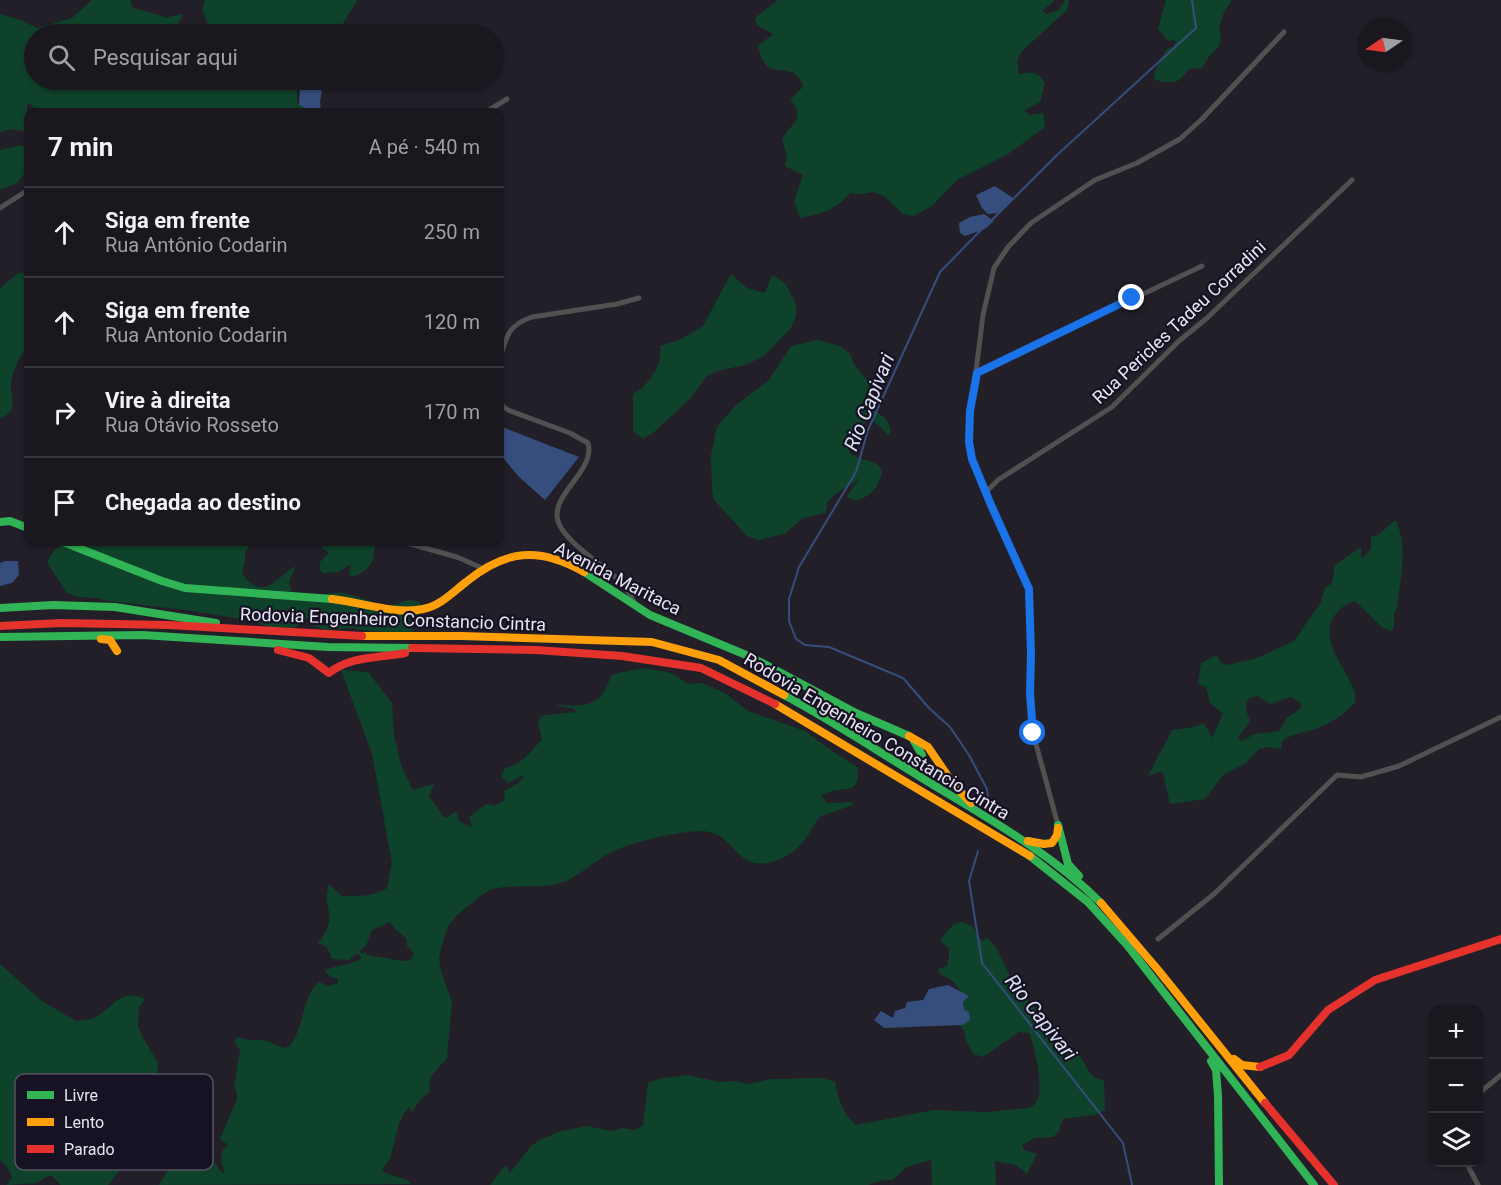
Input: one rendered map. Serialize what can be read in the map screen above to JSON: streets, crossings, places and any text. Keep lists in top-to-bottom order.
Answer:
{
  "streets": {
    "main road": ["Avenida Maritaca", "Rodovia Engenheiro Constancio Cintra"],
    "street": ["Rua Pericles Tadeu Corradini"]
  },
  "crossings": [
    ["Avenida Maritaca", "Rodovia Engenheiro Constancio Cintra"]
  ],
  "water": ["Rio Capivari"],
  "legend": ["Livre", "Lento", "Parado"],
  "north": "left",
  "page": {
    "search": "Pesquisar aqui",
    "heading": ["7 min", "A pé · 540 m"],
    "list": [
      ["Siga em frente", "Rua Antônio Codarin", "250 m"],
      ["Siga em frente", "Rua Antonio Codarin", "120 m"],
      ["Vire à direita", "Rua Otávio Rosseto", "170 m"],
      "Chegada ao destino"
    ],
    "map_buttons": ["+", "−"]
  }
}
